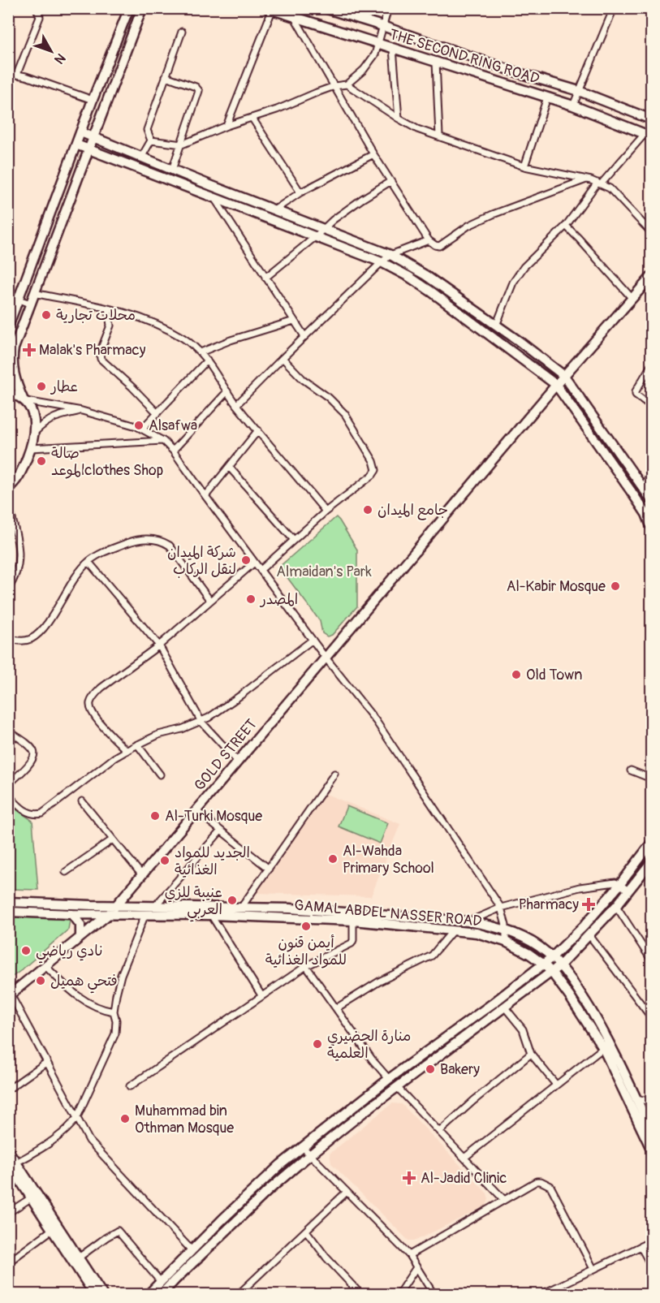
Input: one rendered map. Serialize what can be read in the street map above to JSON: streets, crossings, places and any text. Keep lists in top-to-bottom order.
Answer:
{
  "streets": {
    "main road": ["THE SECOND RING ROAD", "GOLD STREET", "GAMAL ABDEL NASSER ROAD"]
  },
  "crossings": [
    ["GOLD STREET", "GAMAL ABDEL NASSER ROAD"]
  ],
  "parks": ["Almaidan's Park"],
  "places": {
    "other": [
      "محلات تجارية",
      "عطار",
      "Alsafwa",
      "صالة الموعدclothes Shop",
      "جامع الميدان",
      "شركة الميدان لنقل الركاب",
      "Al-Kabir Mosque",
      "المصدر",
      "Old Town",
      "Al-Turki Mosque",
      "Al-Wahda Primary School",
      "الجديد للمواد الغذائية",
      "عنيبة للزي العربي",
      "أيمن قنون للمواد الغذائية",
      "نادي رياضي",
      "فتحي هميل",
      "منارة الحضيري العلمية",
      "Bakery",
      "Muhammad bin Othman Mosque"
    ],
    "health": ["Malak's Pharmacy", "Pharmacy", "Al-Jadid Clinic"]
  },
  "north": "bottom right"
}
